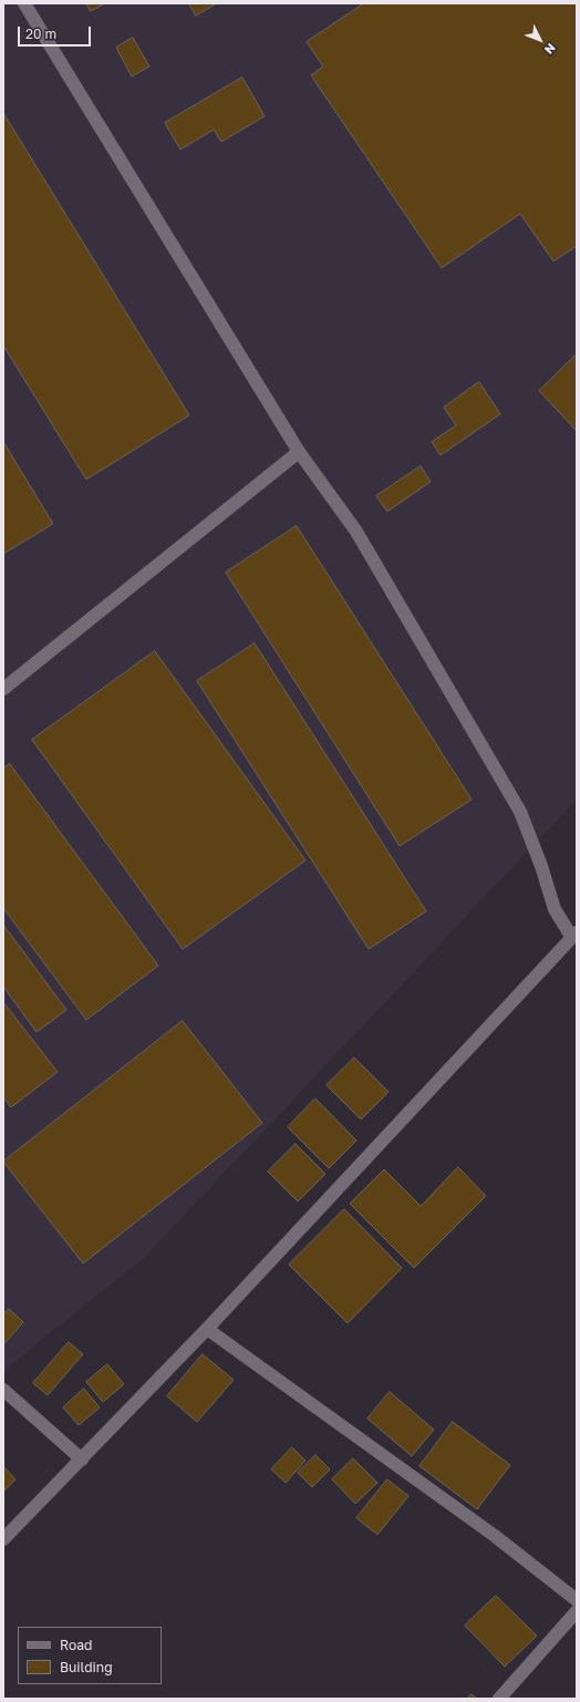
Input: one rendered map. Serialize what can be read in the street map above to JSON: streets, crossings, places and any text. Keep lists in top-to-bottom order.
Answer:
{
  "legend": ["Road", "Building"],
  "scale_bar": "20 m",
  "north": "bottom right"
}
